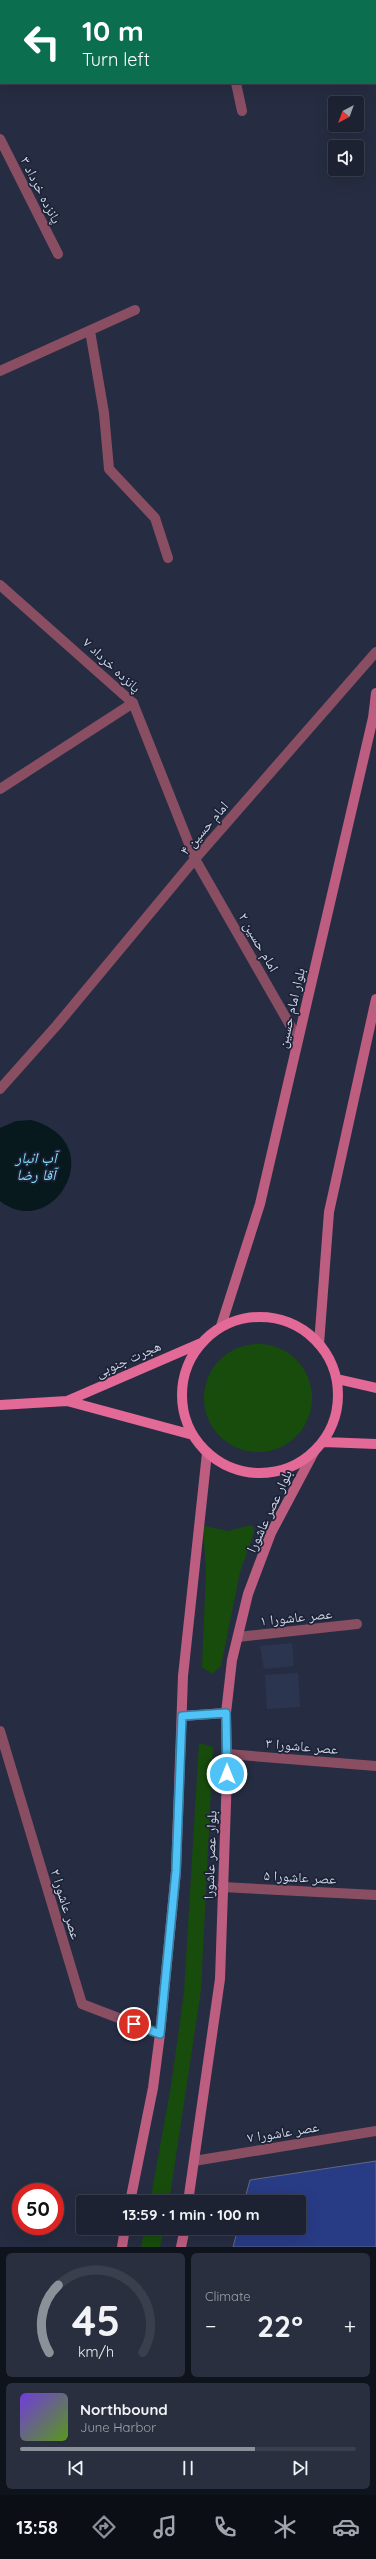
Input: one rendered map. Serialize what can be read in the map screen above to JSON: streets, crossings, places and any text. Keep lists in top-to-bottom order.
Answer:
{
  "streets": {
    "main road": ["بلوار امام حسین", "هجرت جنوبی", "بلوار عصر عاشورا"],
    "street": [
      "پانزده خرداد ۳",
      "پانزده خرداد ۷",
      "امام حسین ۴",
      "امام حسین ۲",
      "عصر عاشورا ۱",
      "عصر عاشورا ۳",
      "عصر عاشورا ۵",
      "عصر عاشورا ۲",
      "عصر عاشورا ۷"
    ]
  },
  "crossings": [
    ["پانزده خرداد ۷", "امام حسین ۴"],
    ["پانزده خرداد ۷", "امام حسین ۲"],
    ["امام حسین ۴", "امام حسین ۲"],
    ["امام حسین ۲", "بلوار امام حسین"],
    ["بلوار عصر عاشورا", "عصر عاشورا ۱"],
    ["بلوار عصر عاشورا", "عصر عاشورا ۳"],
    ["بلوار عصر عاشورا", "عصر عاشورا ۵"],
    ["بلوار عصر عاشورا", "عصر عاشورا ۷"]
  ],
  "water": ["آب انبار آقا رضا"],
  "north": "bottom left",
  "page": {
    "turn": ["10 m", "Turn left"],
    "limit": "50",
    "trip": "13:59 · 1 min · 100 m",
    "tile": "Climate",
    "heat": ["−", "22°", "+"],
    "song": ["Northbound", "June Harbor"],
    "tabs": "13:58",
    "gauge": ["45", "km/h"]
  }
}
